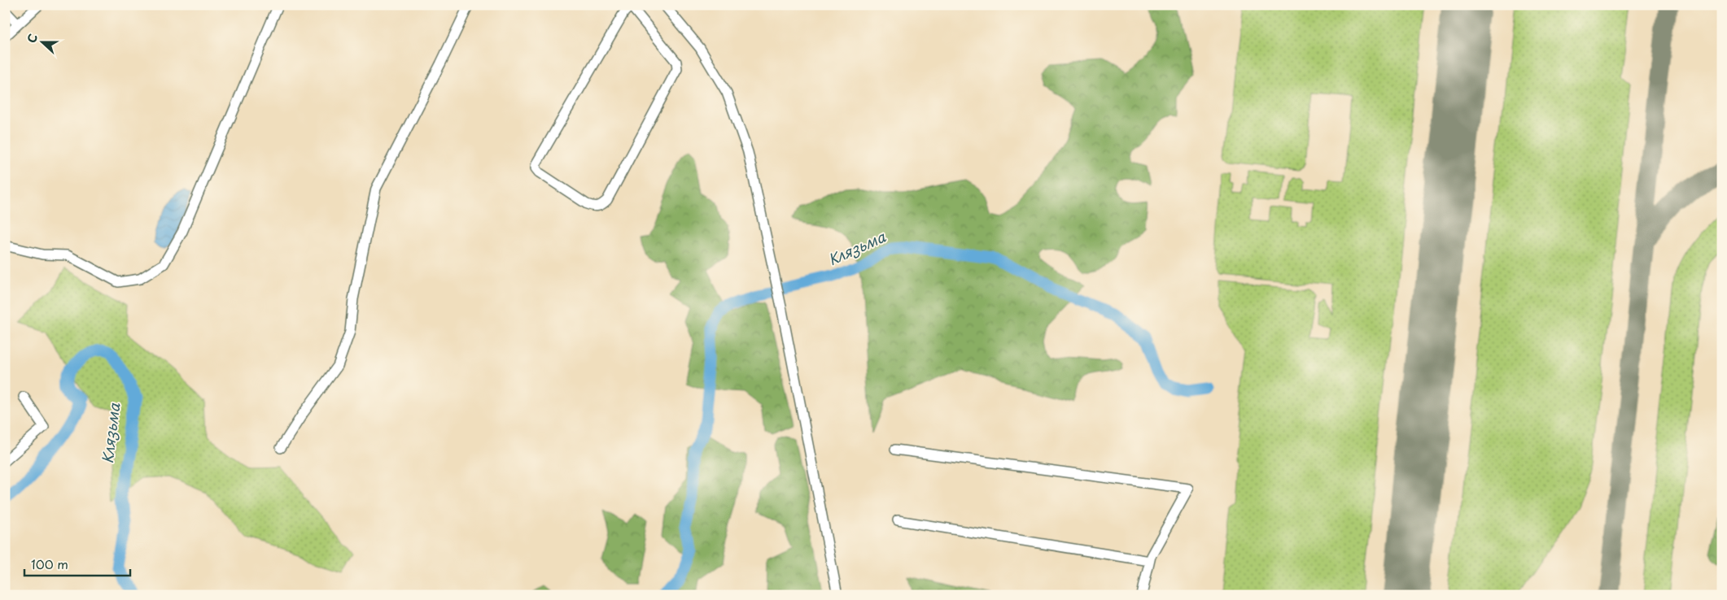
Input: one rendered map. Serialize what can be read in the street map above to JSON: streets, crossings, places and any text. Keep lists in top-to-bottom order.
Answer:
{
  "water": ["Клязьма"],
  "scale_bar": "100 m",
  "north": "left"
}
